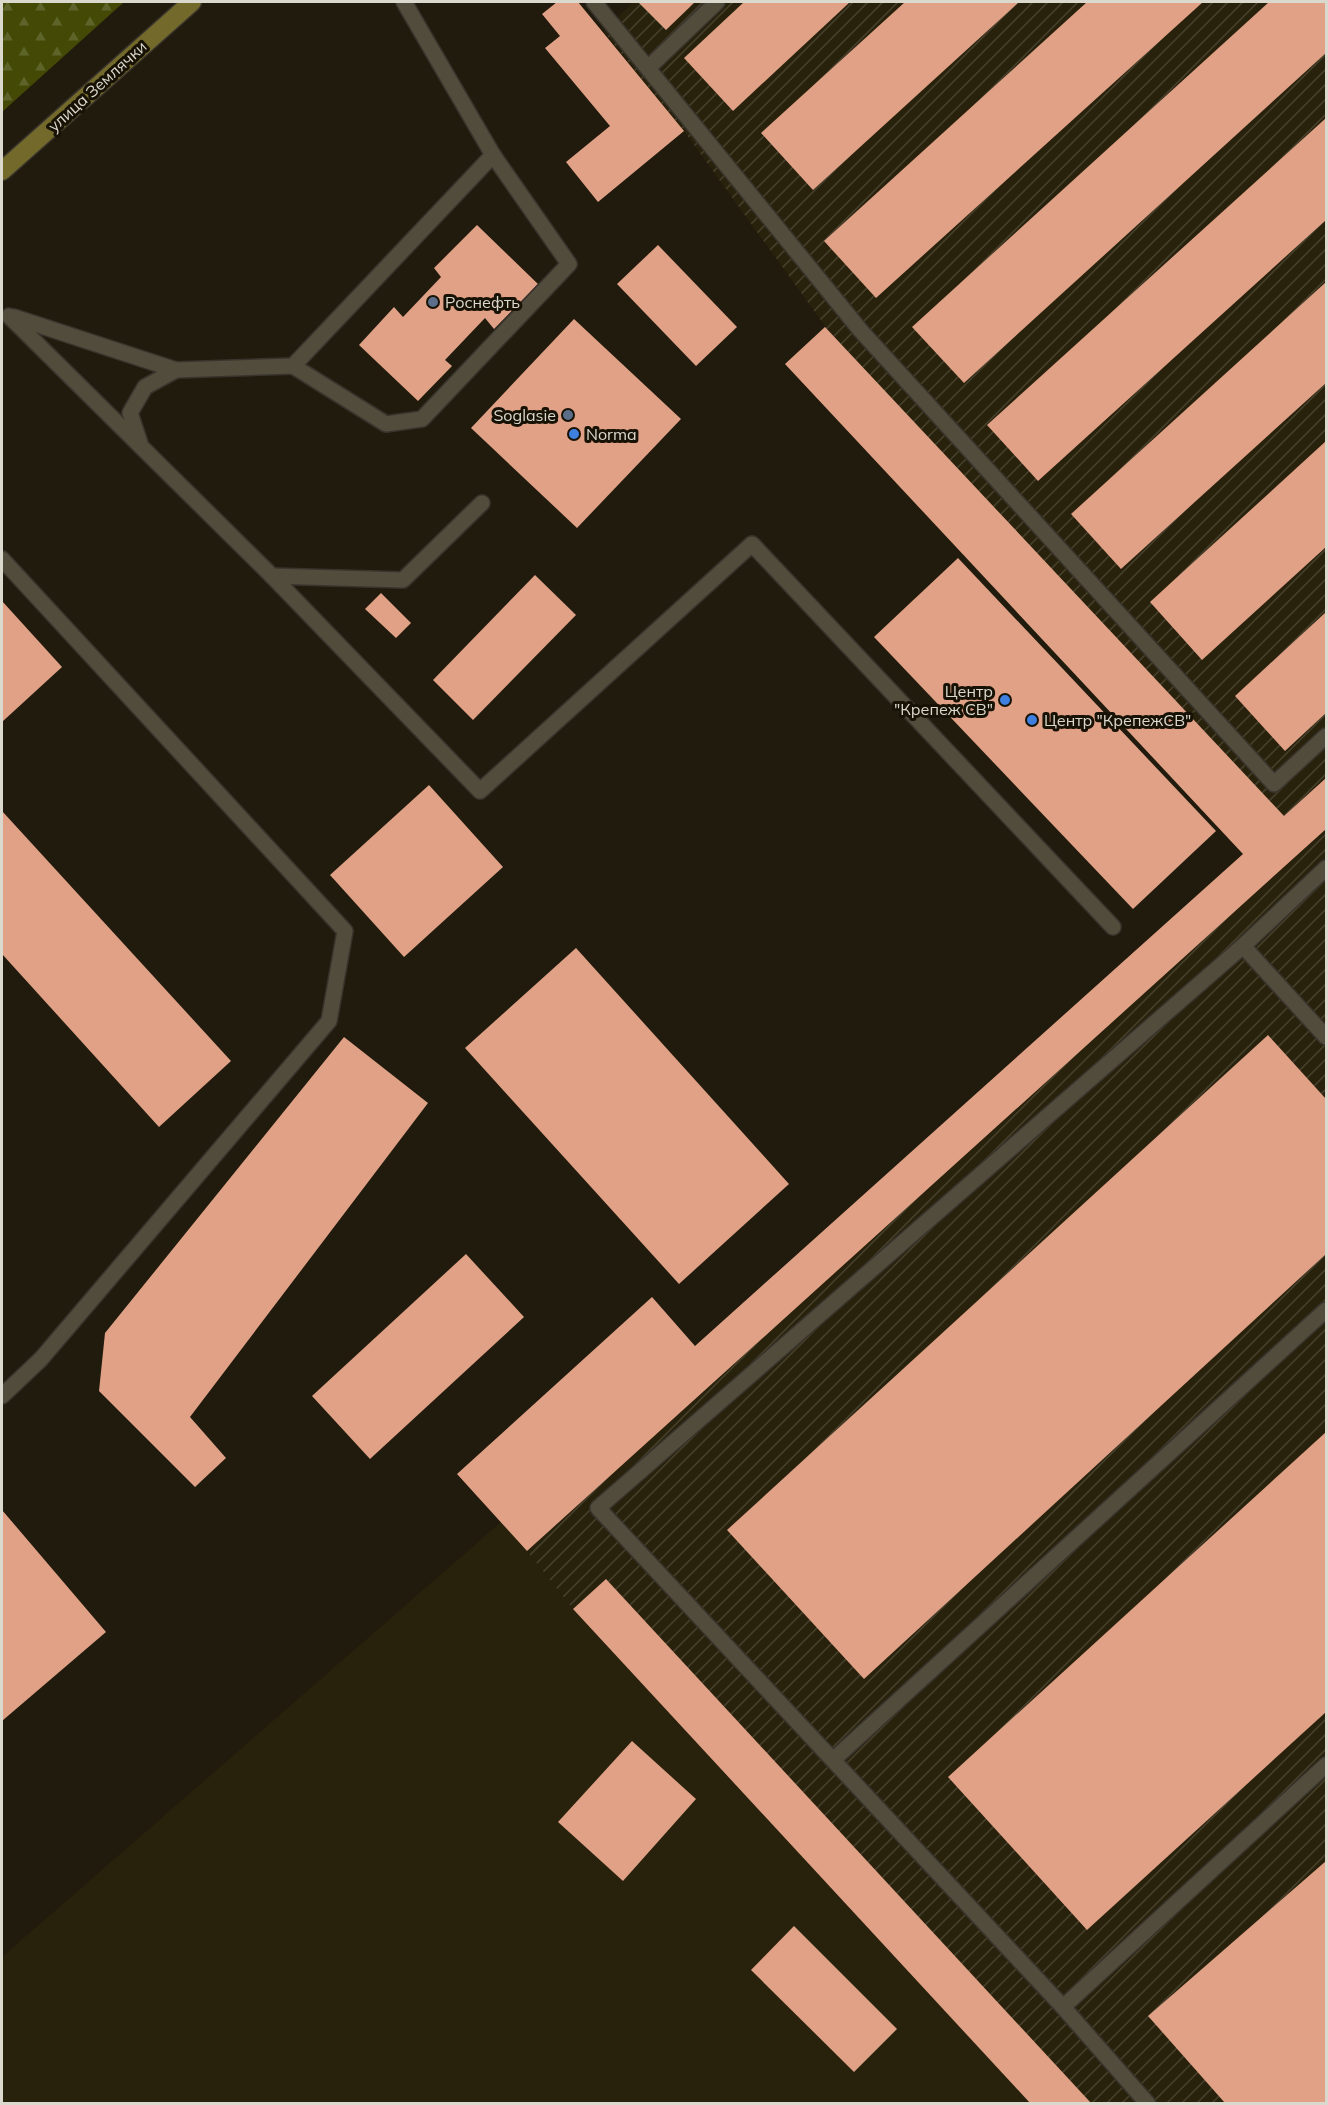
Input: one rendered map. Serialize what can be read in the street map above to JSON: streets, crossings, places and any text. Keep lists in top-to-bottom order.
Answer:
{
  "streets": {
    "street": ["улица Землячки"]
  },
  "places": [
    "Роснефть",
    "Soglasie",
    "Norma",
    "Центр \"Крепеж СВ\"",
    "Центр \"КрепежСВ\""
  ]
}
